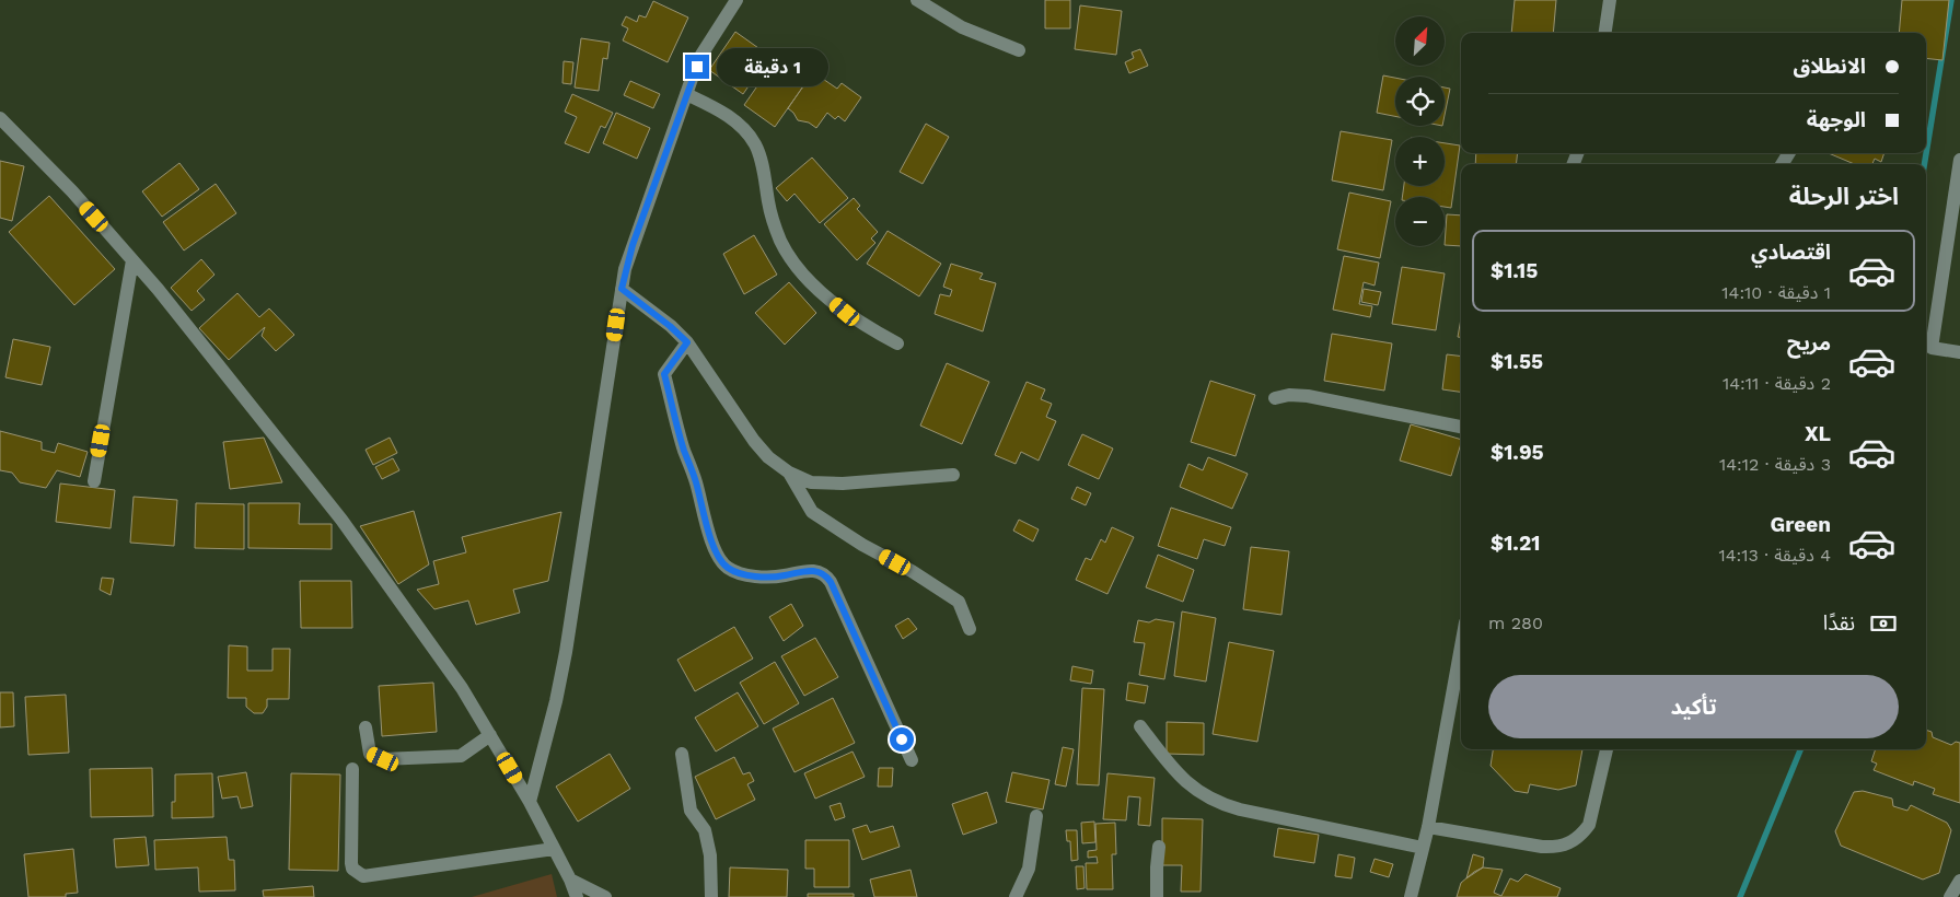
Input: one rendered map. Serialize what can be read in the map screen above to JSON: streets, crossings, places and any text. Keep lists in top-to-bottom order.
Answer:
{
  "north": "top right",
  "page": {
    "map_buttons": ["+", "−"],
    "banner": ["الانطلاق", "الوجهة"],
    "bubble": "1 دقيقة",
    "heading": "اختر الرحلة",
    "list": [
      {
        "name": "اقتصادي",
        "note": "1 دقيقة · 14:10",
        "value": "$1.15"
      },
      {
        "name": "مريح",
        "note": "2 دقيقة · 14:11",
        "value": "$1.55"
      },
      {
        "name": "XL",
        "note": "3 دقيقة · 14:12",
        "value": "$1.95"
      },
      {
        "name": "Green",
        "note": "4 دقيقة · 14:13",
        "value": "$1.21"
      }
    ],
    "pay": ["نقدًا", "280 m"],
    "buttons": "تأكيد"
  }
}
